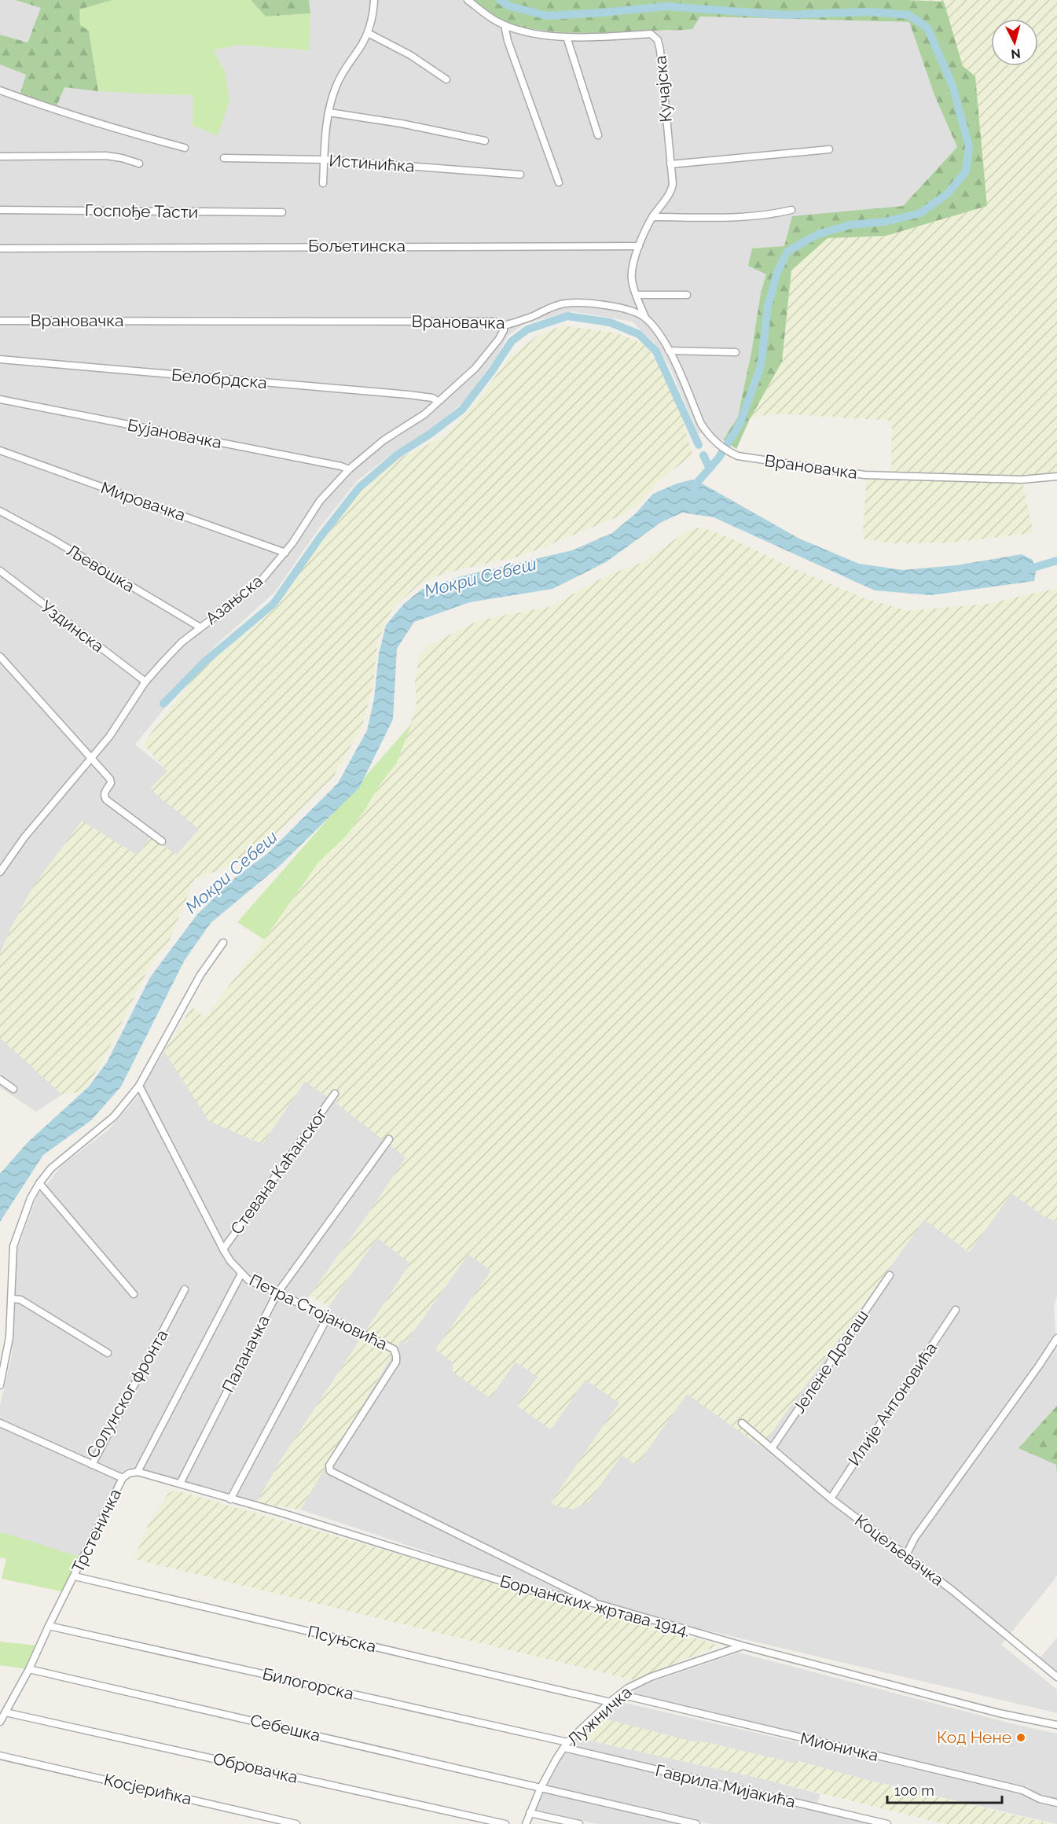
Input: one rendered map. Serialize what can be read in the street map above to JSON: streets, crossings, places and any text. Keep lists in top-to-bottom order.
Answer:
{
  "streets": {
    "street": [
      "Кучајска",
      "Истинићка",
      "Госпође Тасти",
      "Бољетинска",
      "Врановачка",
      "Белобрдска",
      "Бујановачка",
      "Мировачка",
      "Љевошка",
      "Азањска",
      "Уздинска",
      "Стевана Каћанског",
      "Петра Стојановића",
      "Паланачка",
      "Јелене Драгаш",
      "Солунског фронта",
      "Илије Антоновића",
      "Трстеничка",
      "Коцељевачка",
      "Борчанских жртава 1914.",
      "Псуњска",
      "Билогорска",
      "Лужничка",
      "Себешка",
      "Мионичка",
      "Обровачка",
      "Гаврила Мијакића",
      "Косјерићка"
    ]
  },
  "crossings": [
    ["Кучајска", "Бољетинска"],
    ["Врановачка", "Азањска"],
    ["Белобрдска", "Азањска"],
    ["Бујановачка", "Азањска"],
    ["Мировачка", "Азањска"],
    ["Љевошка", "Азањска"],
    ["Азањска", "Уздинска"],
    ["Стевана Каћанског", "Петра Стојановића"],
    ["Петра Стојановића", "Паланачка"],
    ["Петра Стојановића", "Борчанских жртава 1914."],
    ["Паланачка", "Борчанских жртава 1914."],
    ["Јелене Драгаш", "Коцељевачка"],
    ["Илије Антоновића", "Коцељевачка"],
    ["Трстеничка", "Борчанских жртава 1914."],
    ["Трстеничка", "Псуњска"],
    ["Трстеничка", "Билогорска"],
    ["Трстеничка", "Себешка"],
    ["Трстеничка", "Обровачка"],
    ["Борчанских жртава 1914.", "Лужничка"],
    ["Псуњска", "Лужничка"],
    ["Билогорска", "Лужничка"],
    ["Билогорска", "Гаврила Мијакића"],
    ["Лужничка", "Себешка"],
    ["Лужничка", "Мионичка"],
    ["Лужничка", "Гаврила Мијакића"]
  ],
  "water": ["Мокри Себеш"],
  "places": ["Код Нене"],
  "scale_bar": "100 m",
  "north": "bottom"
}
